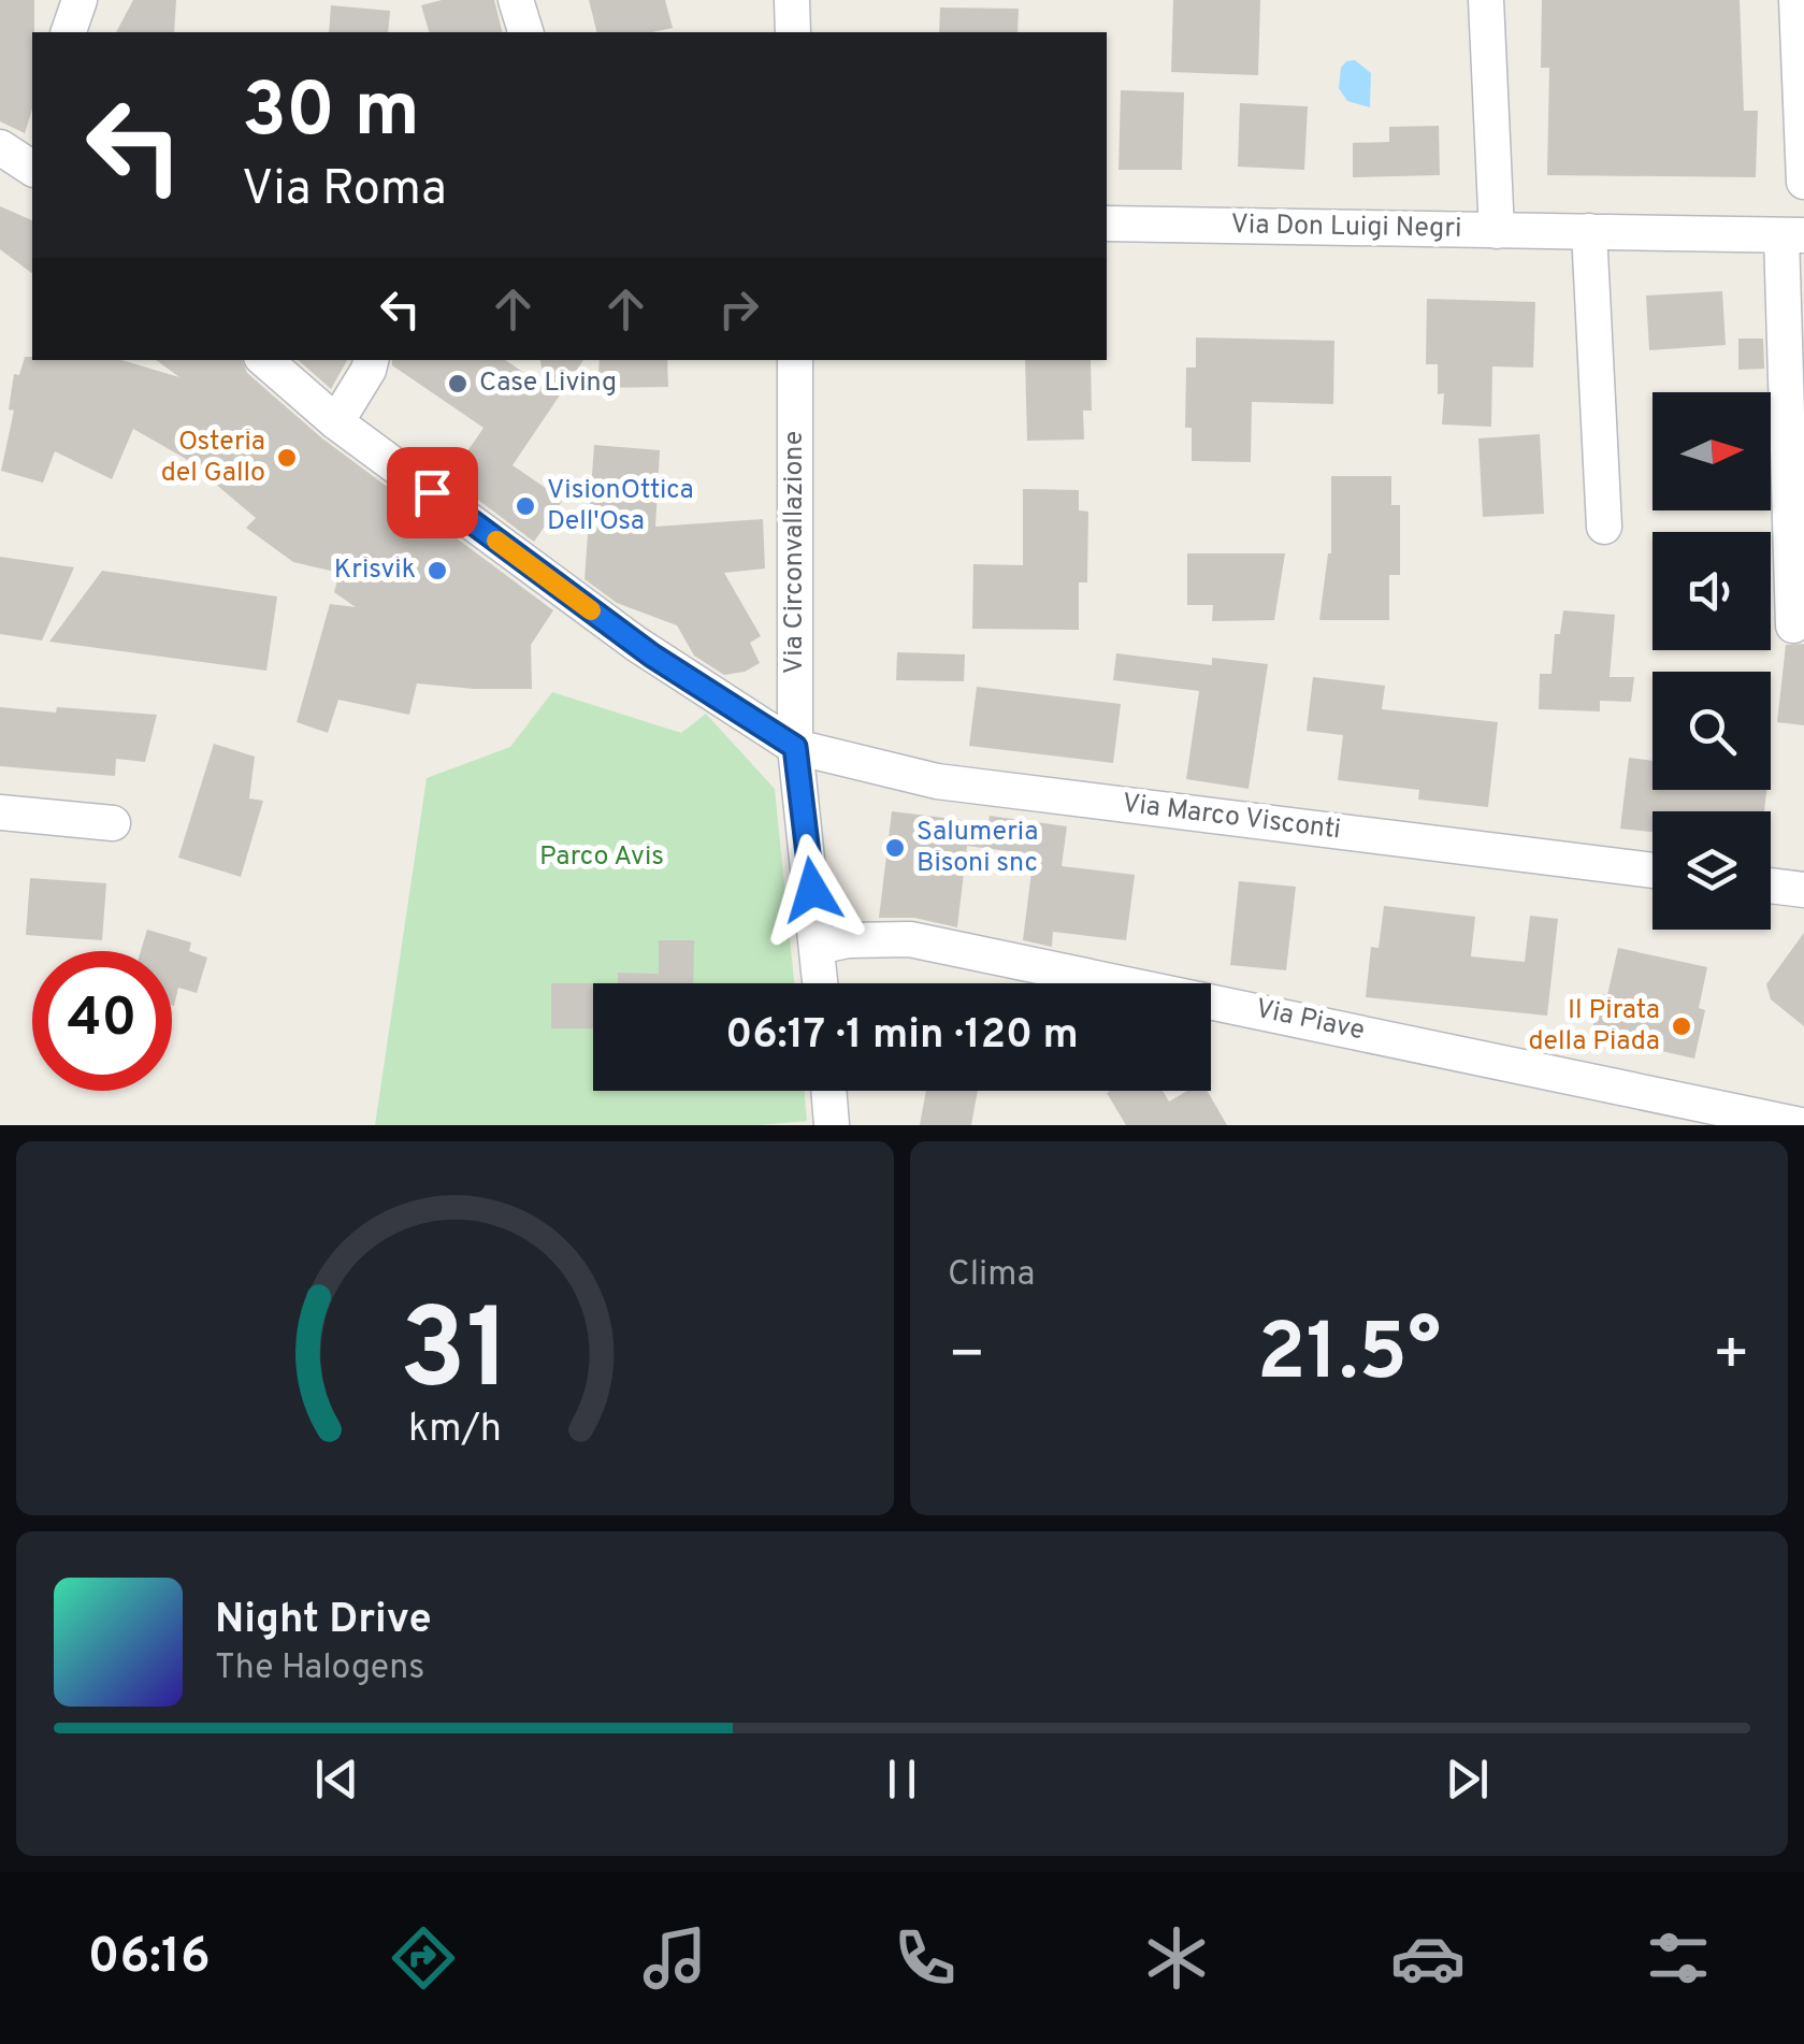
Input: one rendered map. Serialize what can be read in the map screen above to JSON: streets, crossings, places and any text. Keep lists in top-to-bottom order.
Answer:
{
  "streets": {
    "street": [
      "Via Don Luigi Negri",
      "Via Circonvallazione",
      "Via Marco Visconti",
      "Via Piave"
    ]
  },
  "crossings": [
    ["Via Circonvallazione", "Via Marco Visconti"],
    ["Via Circonvallazione", "Via Piave"]
  ],
  "parks": ["Parco Avis"],
  "places": [
    "Case Living",
    "Osteria del Gallo",
    "VisionOttica Dell'Osa",
    "Krisvik",
    "Salumeria Bisoni snc",
    "Il Pirata della Piada"
  ],
  "north": "right",
  "page": {
    "turn": ["30 m", "Via Roma"],
    "limit": "40",
    "trip": "06:17 · 1 min · 120 m",
    "tile": "Clima",
    "heat": ["−", "21.5°", "+"],
    "song": ["Night Drive", "The Halogens"],
    "tabs": "06:16",
    "gauge": ["31", "km/h"]
  }
}
